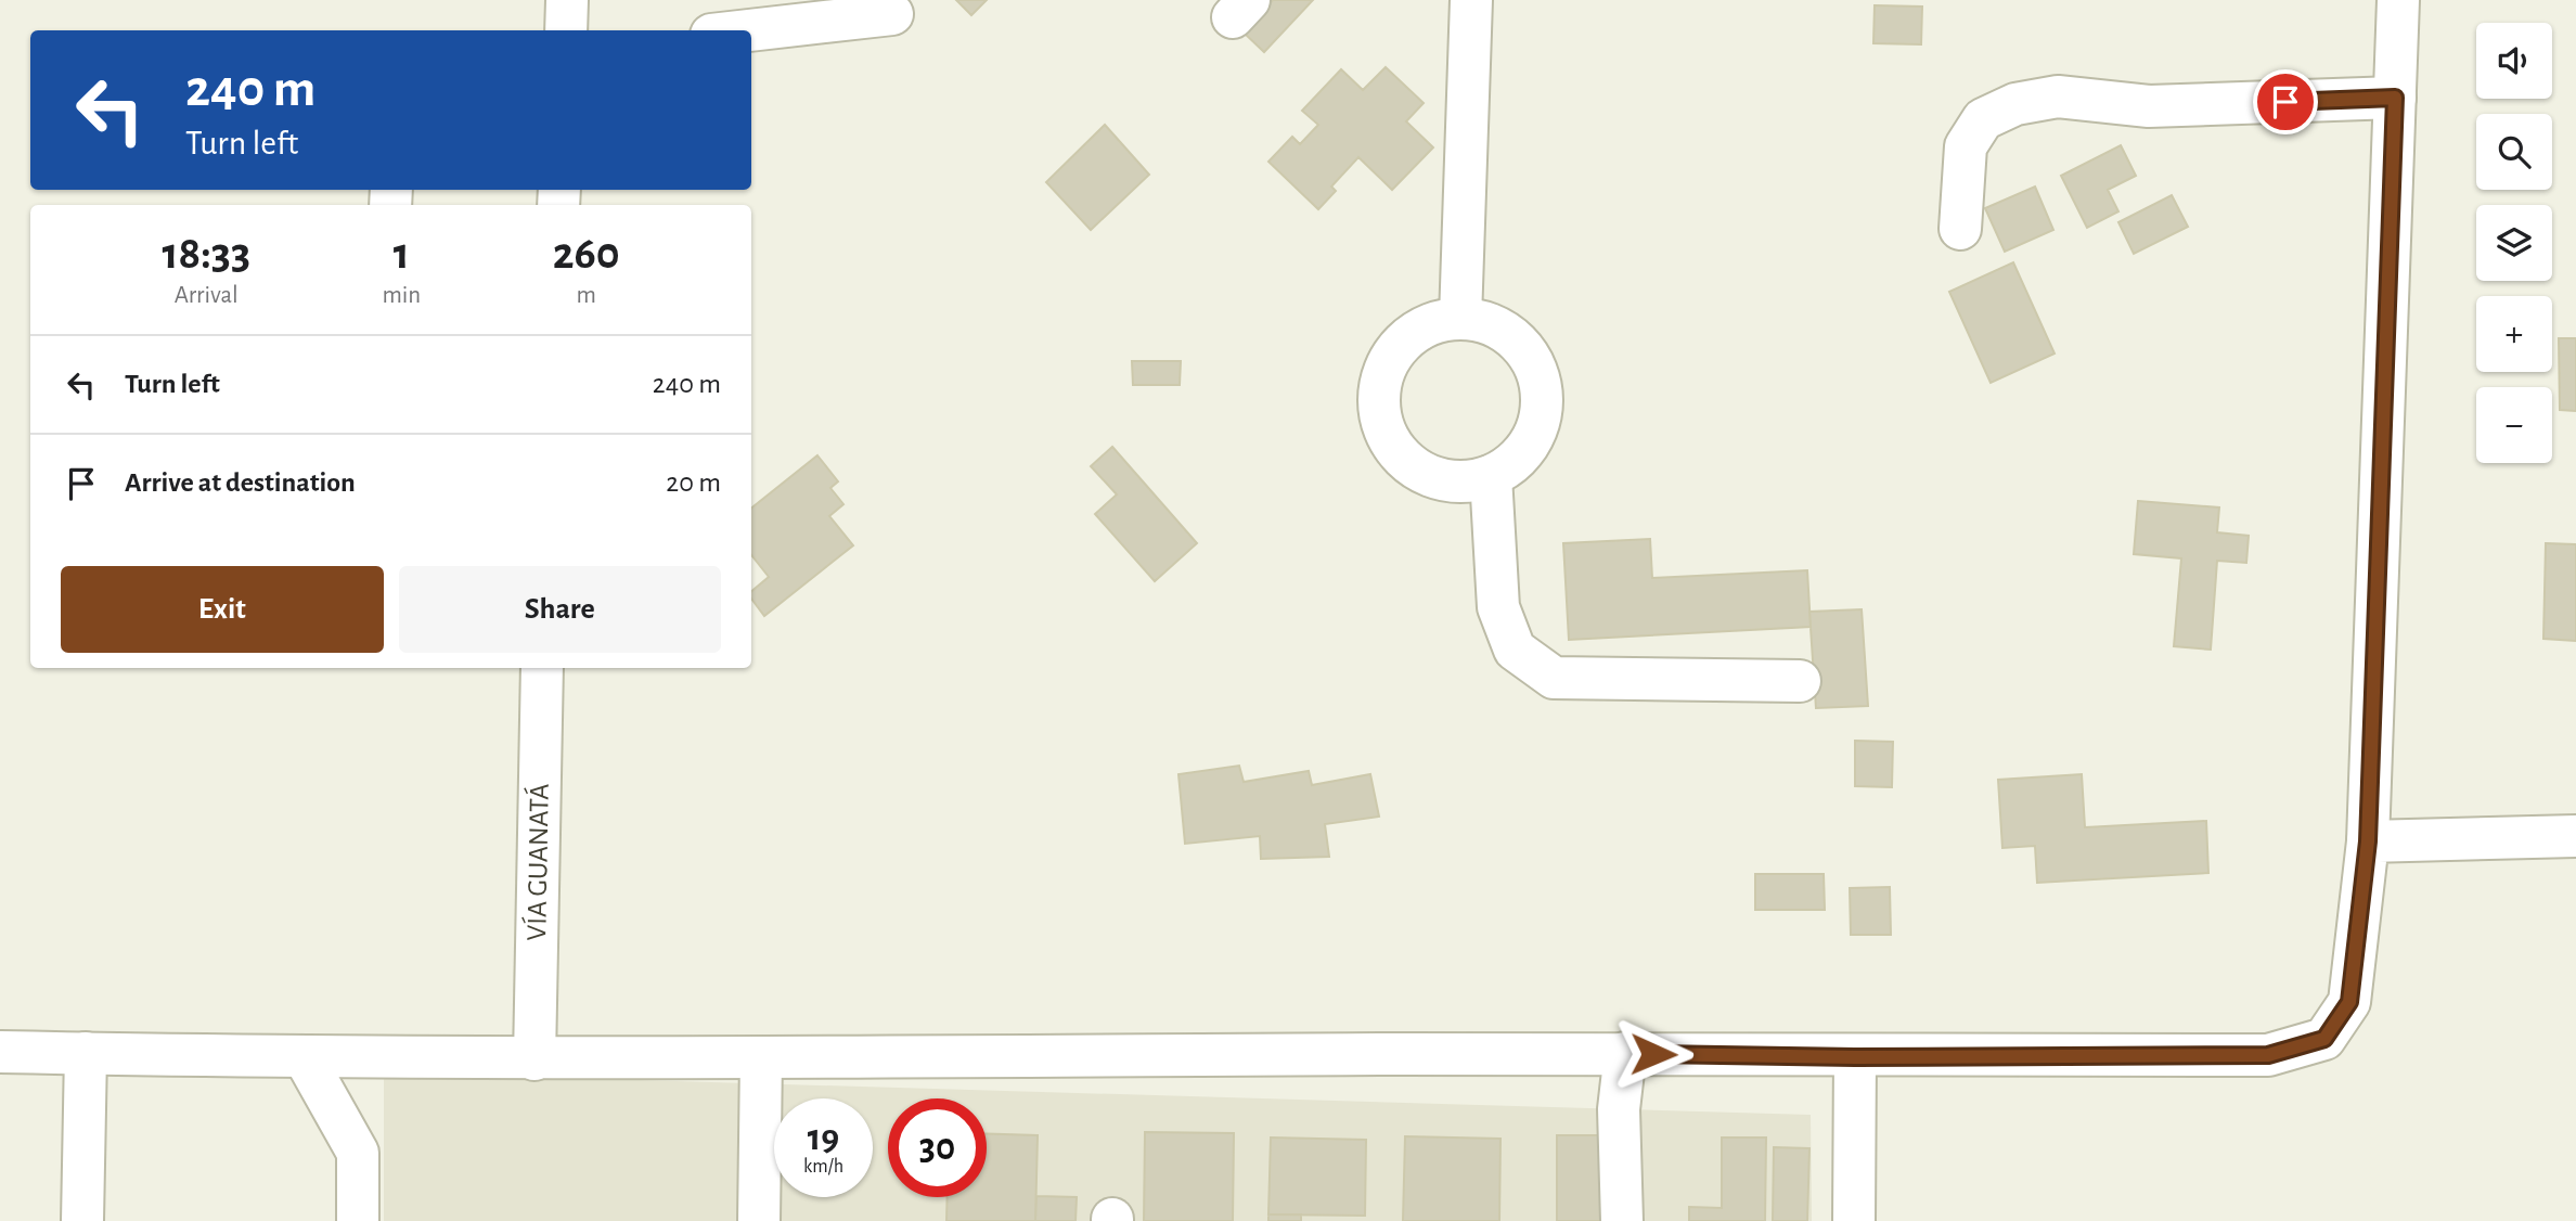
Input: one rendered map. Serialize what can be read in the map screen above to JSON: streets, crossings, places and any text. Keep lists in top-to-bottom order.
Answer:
{
  "streets": {
    "street": ["VÍA GUANATÁ"]
  },
  "page": {
    "map_buttons": ["+", "−"],
    "turn": ["240 m", "Turn left"],
    "eta": [
      "18:33",
      "Arrival",
      "1",
      "min",
      "260",
      "m"
    ],
    "list": [
      {
        "name": "Turn left",
        "value": "240 m"
      },
      {
        "name": "Arrive at destination",
        "value": "20 m"
      }
    ],
    "buttons": ["Exit", "Share"],
    "speed": "19 km/h",
    "limit": "30"
  }
}
